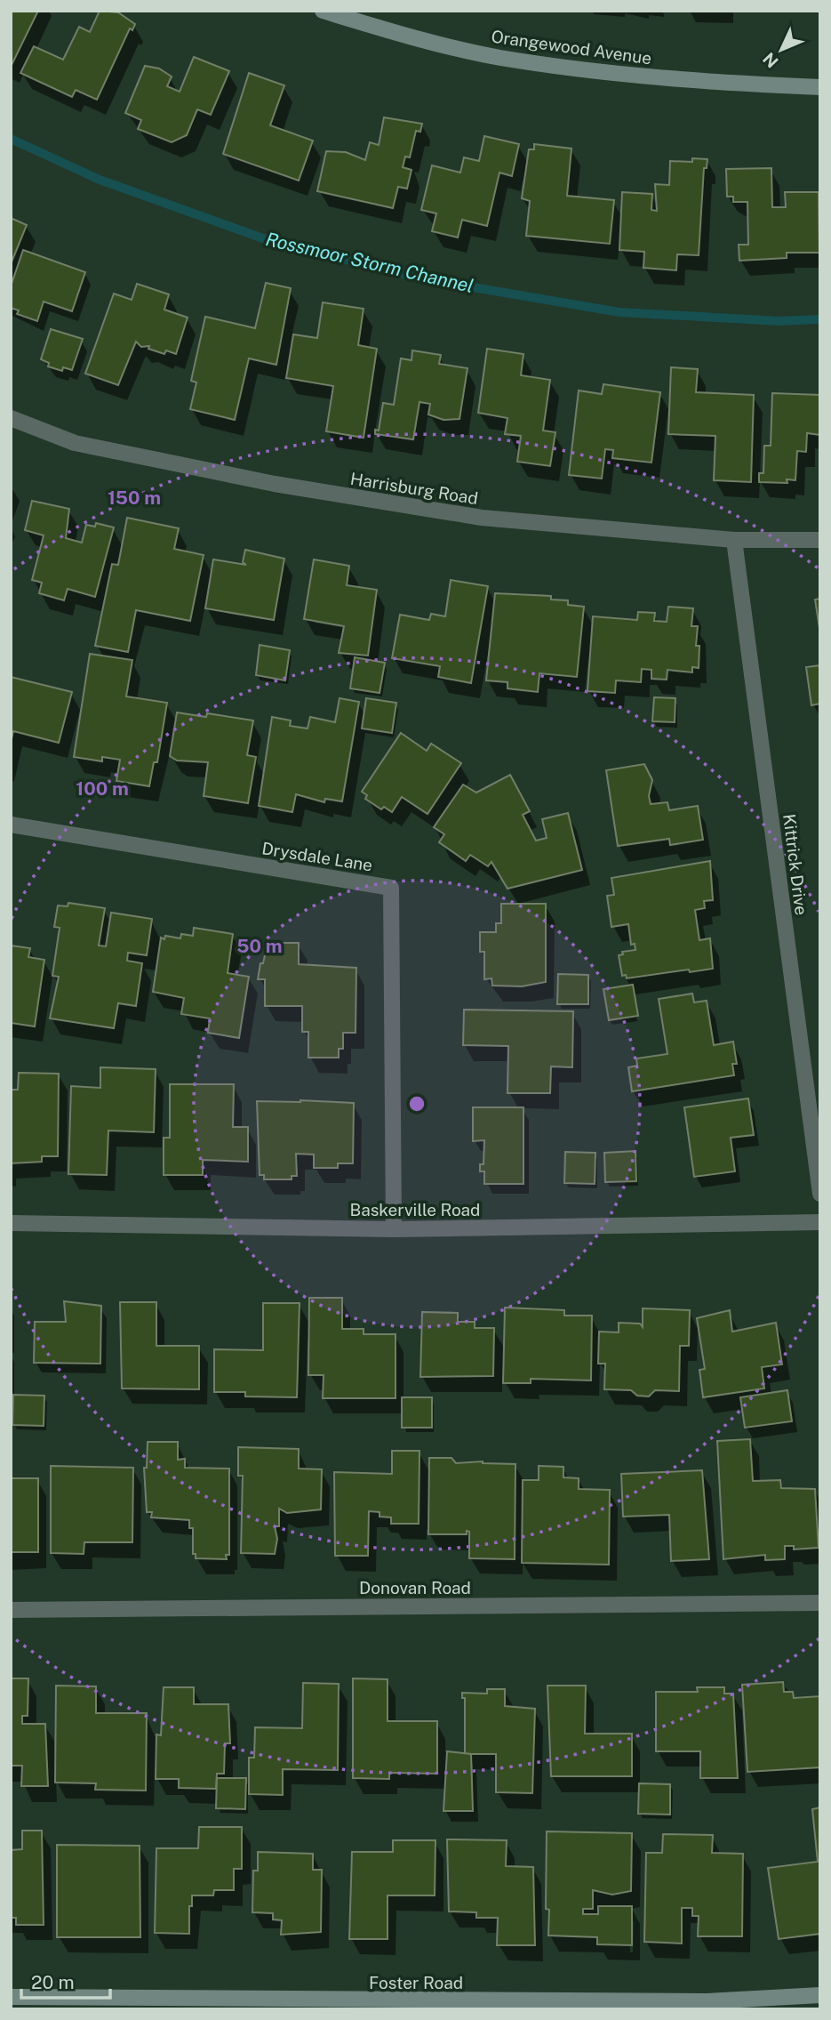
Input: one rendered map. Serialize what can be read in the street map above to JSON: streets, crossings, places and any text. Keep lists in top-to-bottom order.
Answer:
{
  "streets": {
    "street": [
      "Orangewood Avenue",
      "Harrisburg Road",
      "Drysdale Lane",
      "Kittrick Drive",
      "Baskerville Road",
      "Donovan Road",
      "Foster Road"
    ]
  },
  "crossings": [
    ["Harrisburg Road", "Kittrick Drive"],
    ["Drysdale Lane", "Baskerville Road"]
  ],
  "water": ["Rossmoor Storm Channel"],
  "scale_bar": "20 m",
  "north": "bottom left",
  "rings": ["150 m", "100 m", "50 m"]
}
